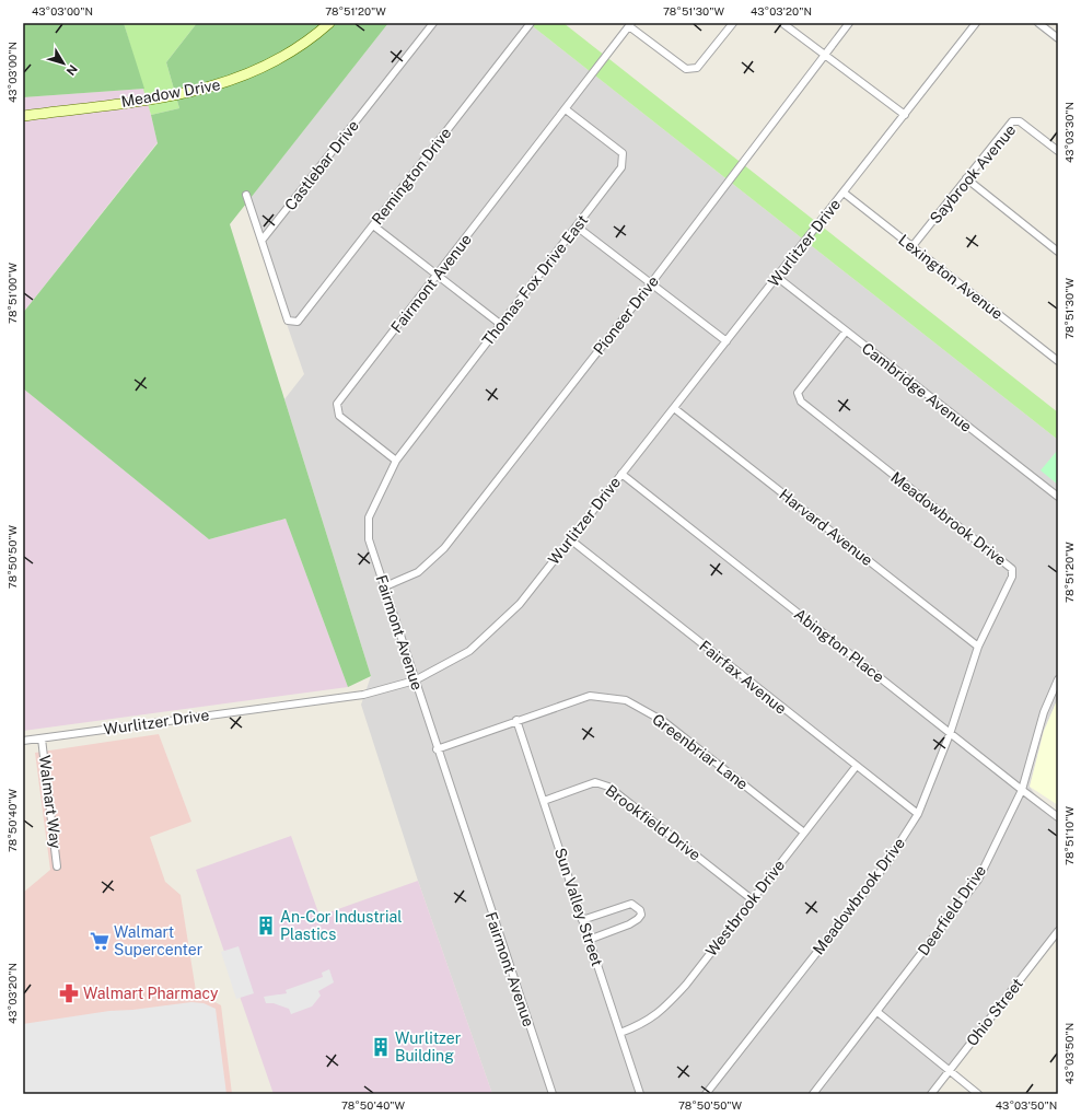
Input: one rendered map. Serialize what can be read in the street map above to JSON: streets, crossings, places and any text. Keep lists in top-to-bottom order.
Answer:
{
  "streets": {
    "street": [
      "Meadow Drive",
      "Castlebar Drive",
      "Saybrook Avenue",
      "Remington Drive",
      "Wurlitzer Drive",
      "Lexington Avenue",
      "Thomas Fox Drive East",
      "Fairmont Avenue",
      "Pioneer Drive",
      "Cambridge Avenue",
      "Meadowbrook Drive",
      "Harvard Avenue",
      "Abington Place",
      "Fairfax Avenue",
      "Greenbriar Lane",
      "Walmart Way",
      "Brookfield Drive",
      "Sun Valley Street",
      "Westbrook Drive",
      "Deerfield Drive",
      "Ohio Street"
    ]
  },
  "crossings": [
    ["Castlebar Drive", "Remington Drive"],
    ["Saybrook Avenue", "Lexington Avenue"],
    ["Wurlitzer Drive", "Lexington Avenue"],
    ["Wurlitzer Drive", "Fairmont Avenue"],
    ["Wurlitzer Drive", "Cambridge Avenue"],
    ["Wurlitzer Drive", "Harvard Avenue"],
    ["Wurlitzer Drive", "Abington Place"],
    ["Wurlitzer Drive", "Fairfax Avenue"],
    ["Wurlitzer Drive", "Walmart Way"],
    ["Thomas Fox Drive East", "Fairmont Avenue"],
    ["Fairmont Avenue", "Pioneer Drive"],
    ["Fairmont Avenue", "Greenbriar Lane"],
    ["Cambridge Avenue", "Meadowbrook Drive"],
    ["Meadowbrook Drive", "Harvard Avenue"],
    ["Meadowbrook Drive", "Abington Place"],
    ["Meadowbrook Drive", "Fairfax Avenue"],
    ["Abington Place", "Deerfield Drive"],
    ["Fairfax Avenue", "Westbrook Drive"],
    ["Greenbriar Lane", "Sun Valley Street"],
    ["Greenbriar Lane", "Westbrook Drive"],
    ["Brookfield Drive", "Sun Valley Street"],
    ["Brookfield Drive", "Westbrook Drive"],
    ["Sun Valley Street", "Westbrook Drive"]
  ],
  "places": {
    "building": ["An-Cor Industrial Plastics", "Wurlitzer Building"],
    "supermarket": ["Walmart Supercenter"],
    "pharmacy": ["Walmart Pharmacy"]
  },
  "north": "bottom right",
  "coordinates": [
    "43°03'00\"N",
    "78°51'20\"W",
    "78°51'30\"W",
    "43°03'20\"N",
    "43°03'30\"N",
    "78°51'00\"W",
    "78°50'50\"W",
    "78°50'40\"W",
    "78°51'10\"W",
    "43°03'50\"N"
  ]
}
